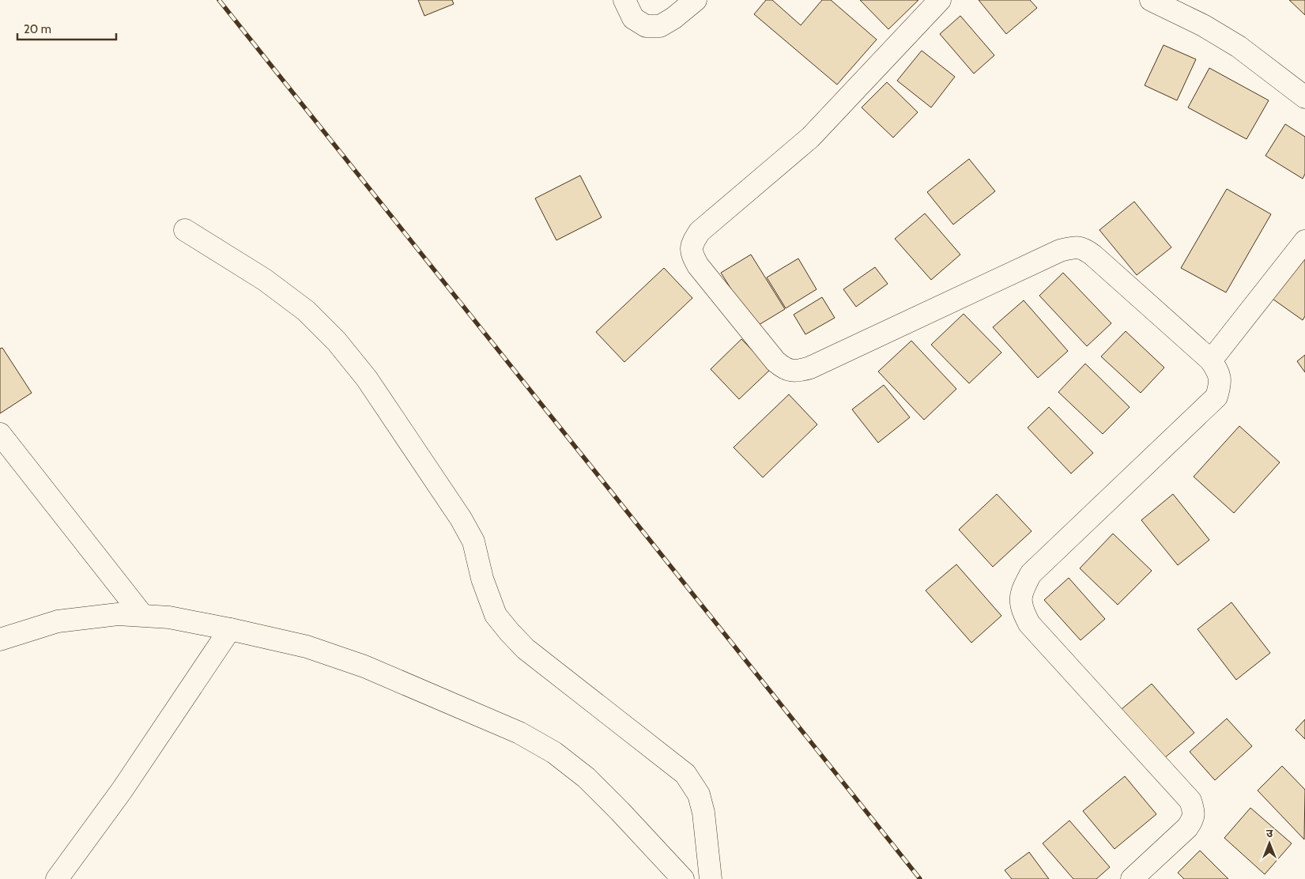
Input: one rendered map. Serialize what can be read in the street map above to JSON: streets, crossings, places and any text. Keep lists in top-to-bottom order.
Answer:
{
  "scale_bar": "20 m",
  "north": "top"
}
